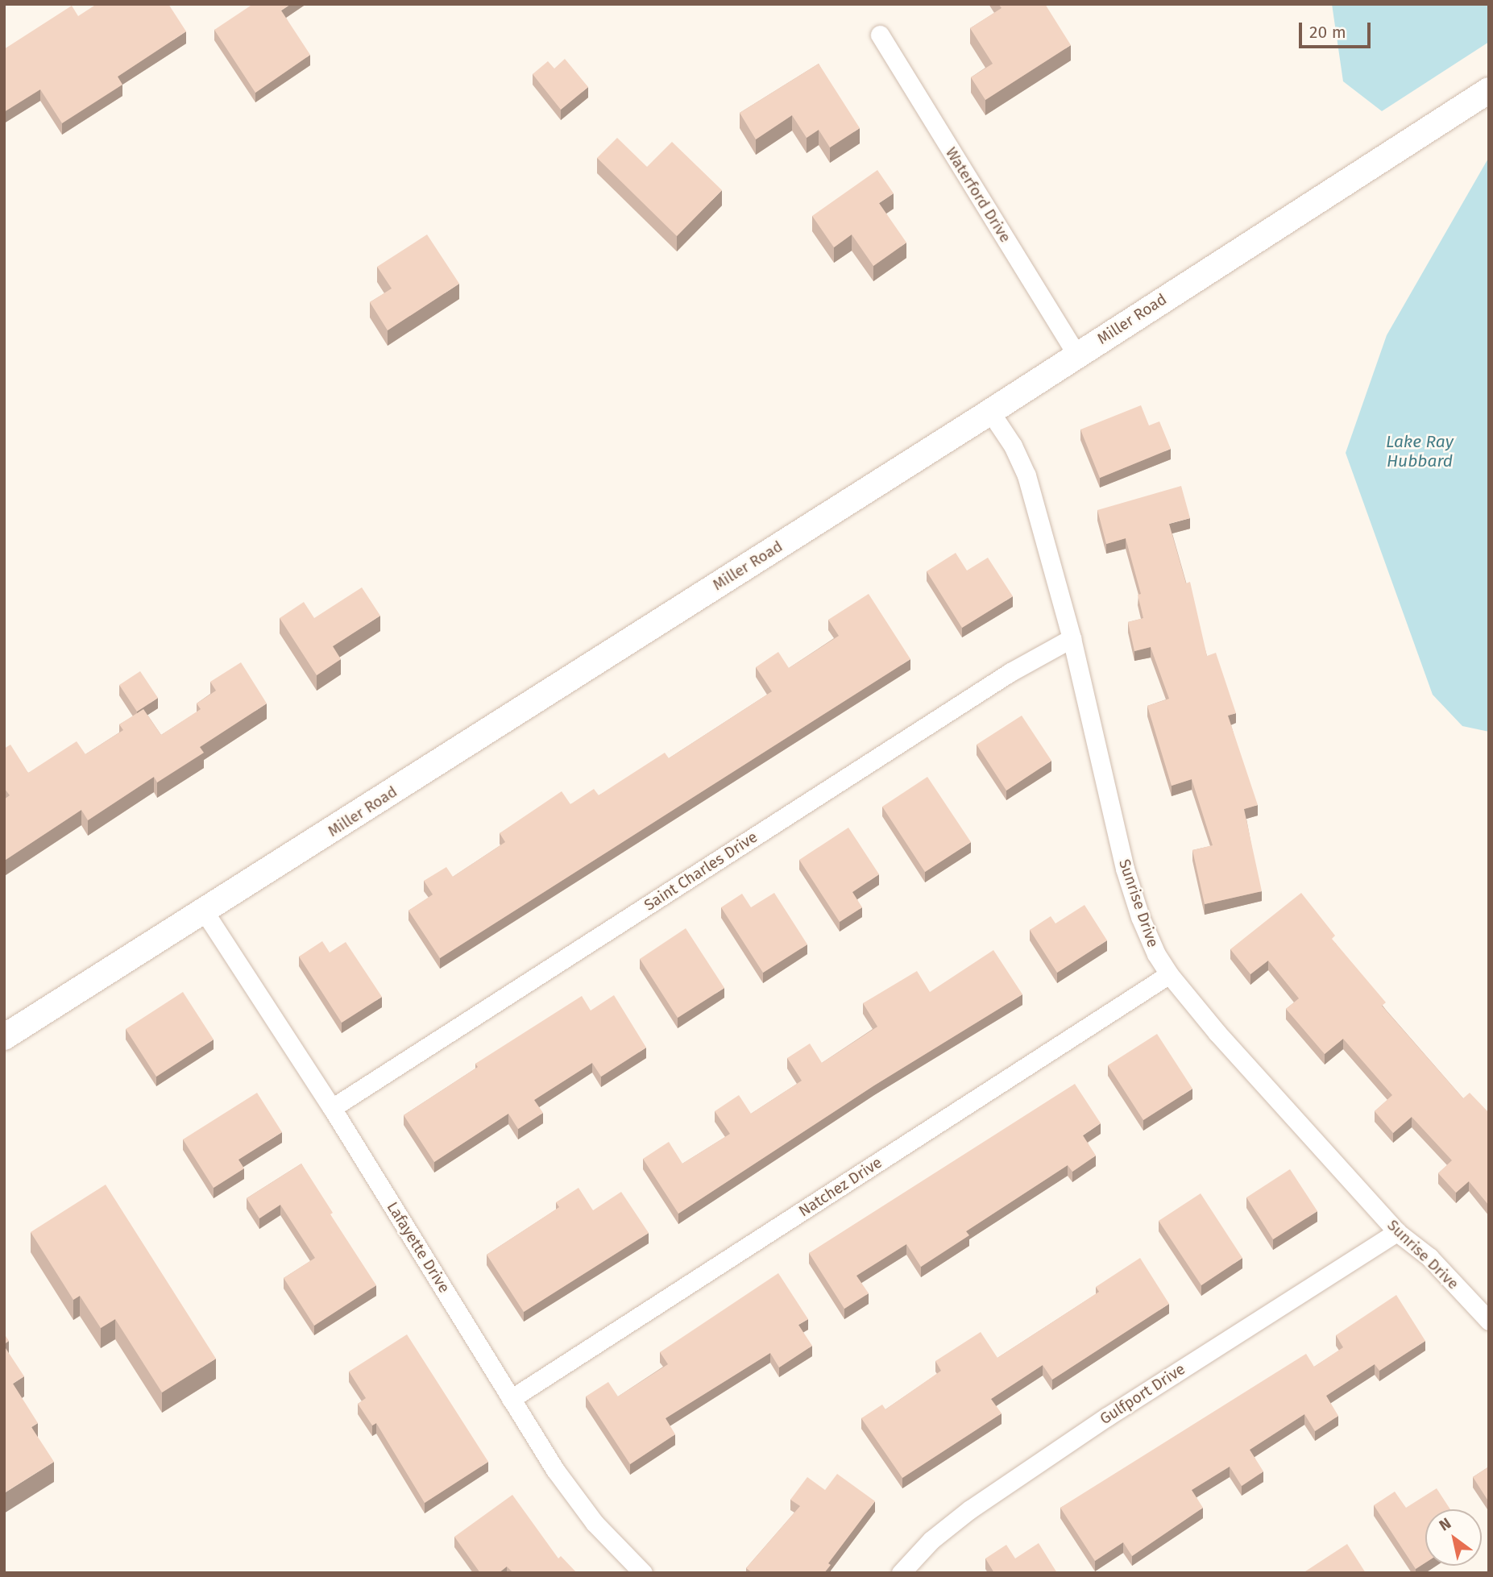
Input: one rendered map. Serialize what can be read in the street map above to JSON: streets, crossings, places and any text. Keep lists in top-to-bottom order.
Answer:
{
  "streets": {
    "main road": ["Miller Road"],
    "street": [
      "Waterford Drive",
      "Saint Charles Drive",
      "Sunrise Drive",
      "Natchez Drive",
      "Lafayette Drive",
      "Gulfport Drive"
    ]
  },
  "crossings": [
    ["Waterford Drive", "Miller Road"],
    ["Miller Road", "Sunrise Drive"],
    ["Miller Road", "Lafayette Drive"],
    ["Saint Charles Drive", "Sunrise Drive"],
    ["Saint Charles Drive", "Lafayette Drive"],
    ["Sunrise Drive", "Natchez Drive"],
    ["Sunrise Drive", "Gulfport Drive"],
    ["Natchez Drive", "Lafayette Drive"]
  ],
  "water": ["Lake Ray Hubbard"],
  "scale_bar": "20 m",
  "north": "top left"
}
